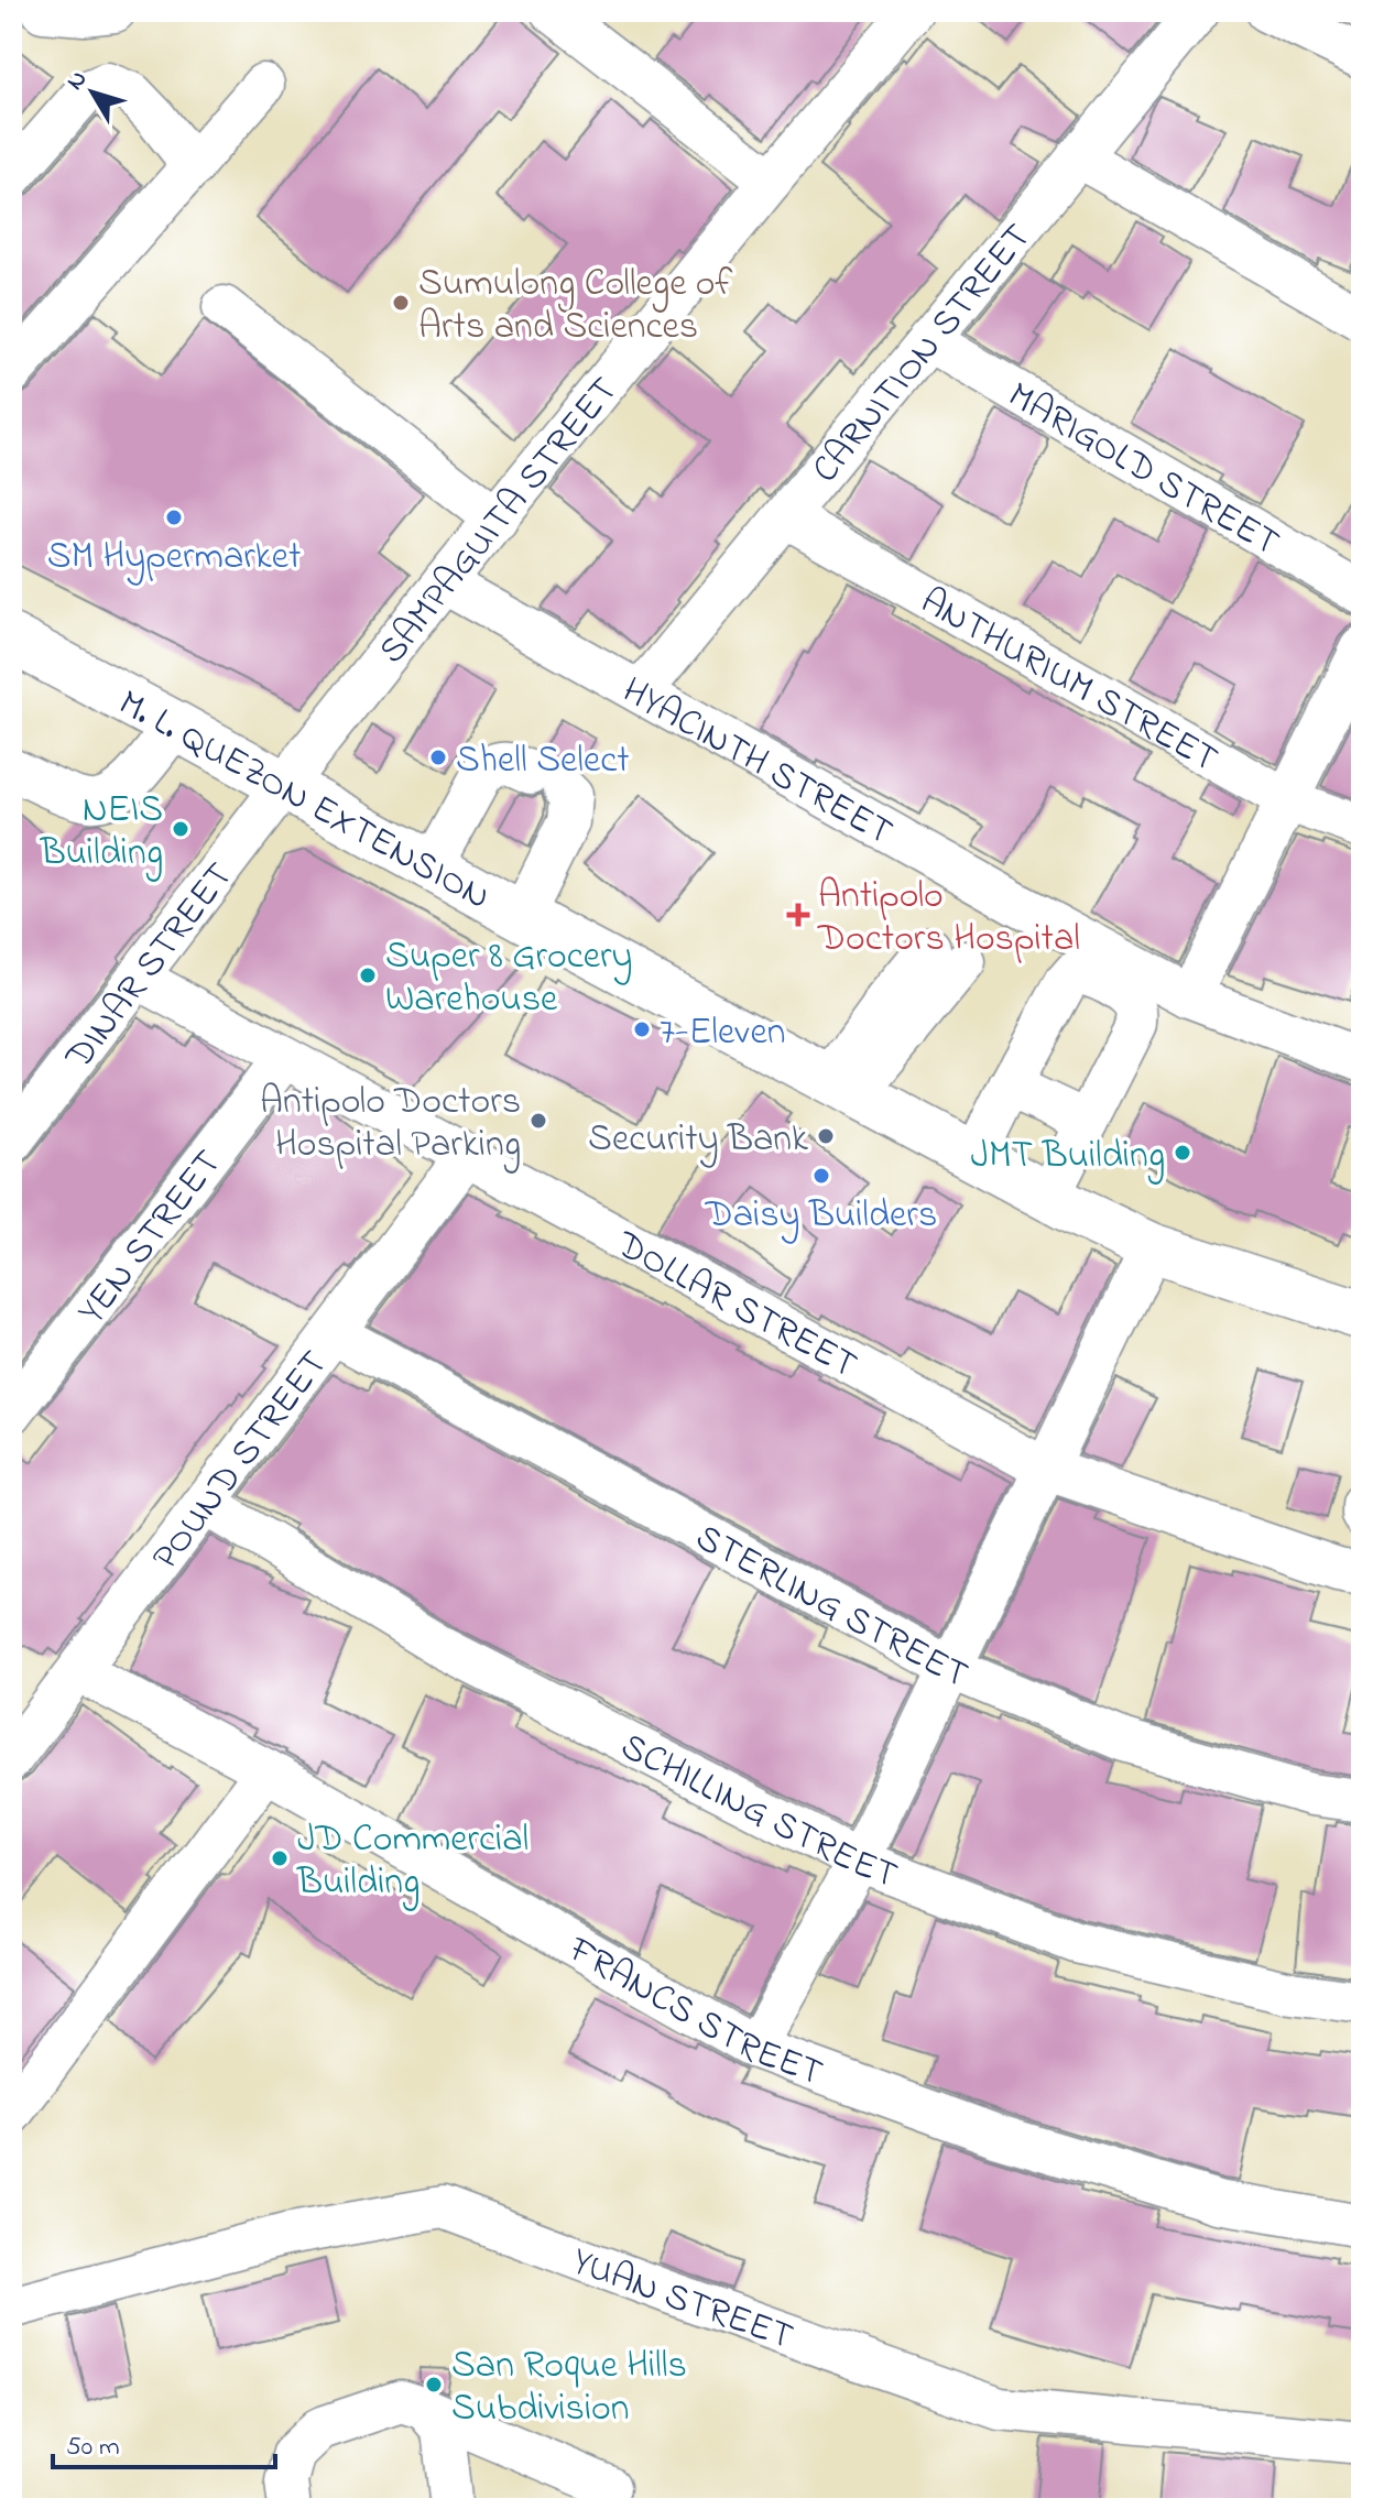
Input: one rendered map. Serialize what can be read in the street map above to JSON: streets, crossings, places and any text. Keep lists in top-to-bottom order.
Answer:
{
  "streets": {
    "main road": ["M. L. QUEZON EXTENSION"],
    "street": [
      "CARNITION STREET",
      "MARIGOLD STREET",
      "SAMPAGUITA STREET",
      "ANTHURIUM STREET",
      "HYACINTH STREET",
      "DINAR STREET",
      "YEN STREET",
      "DOLLAR STREET",
      "POUND STREET",
      "STERLING STREET",
      "SCHILLING STREET",
      "FRANCS STREET",
      "YUAN STREET"
    ]
  },
  "crossings": [
    ["CARNITION STREET", "MARIGOLD STREET"],
    ["CARNITION STREET", "ANTHURIUM STREET"],
    ["CARNITION STREET", "HYACINTH STREET"],
    ["SAMPAGUITA STREET", "HYACINTH STREET"],
    ["SAMPAGUITA STREET", "M. L. QUEZON EXTENSION"],
    ["SAMPAGUITA STREET", "DINAR STREET"],
    ["M. L. QUEZON EXTENSION", "DINAR STREET"],
    ["DINAR STREET", "DOLLAR STREET"],
    ["YEN STREET", "DOLLAR STREET"],
    ["DOLLAR STREET", "POUND STREET"],
    ["POUND STREET", "STERLING STREET"],
    ["POUND STREET", "SCHILLING STREET"],
    ["POUND STREET", "FRANCS STREET"]
  ],
  "places": {
    "other": [
      "Sumulong College of Arts and Sciences",
      "SM Hypermarket",
      "Shell Select",
      "NEIS Building",
      "Super 8 Grocery Warehouse",
      "7-Eleven",
      "Antipolo Doctors Hospital Parking",
      "Security Bank",
      "JMT Building",
      "Daisy Builders",
      "JD Commercial Building",
      "San Roque Hills Subdivision"
    ],
    "health": ["Antipolo Doctors Hospital"]
  },
  "scale_bar": "50 m",
  "north": "top left"
}
